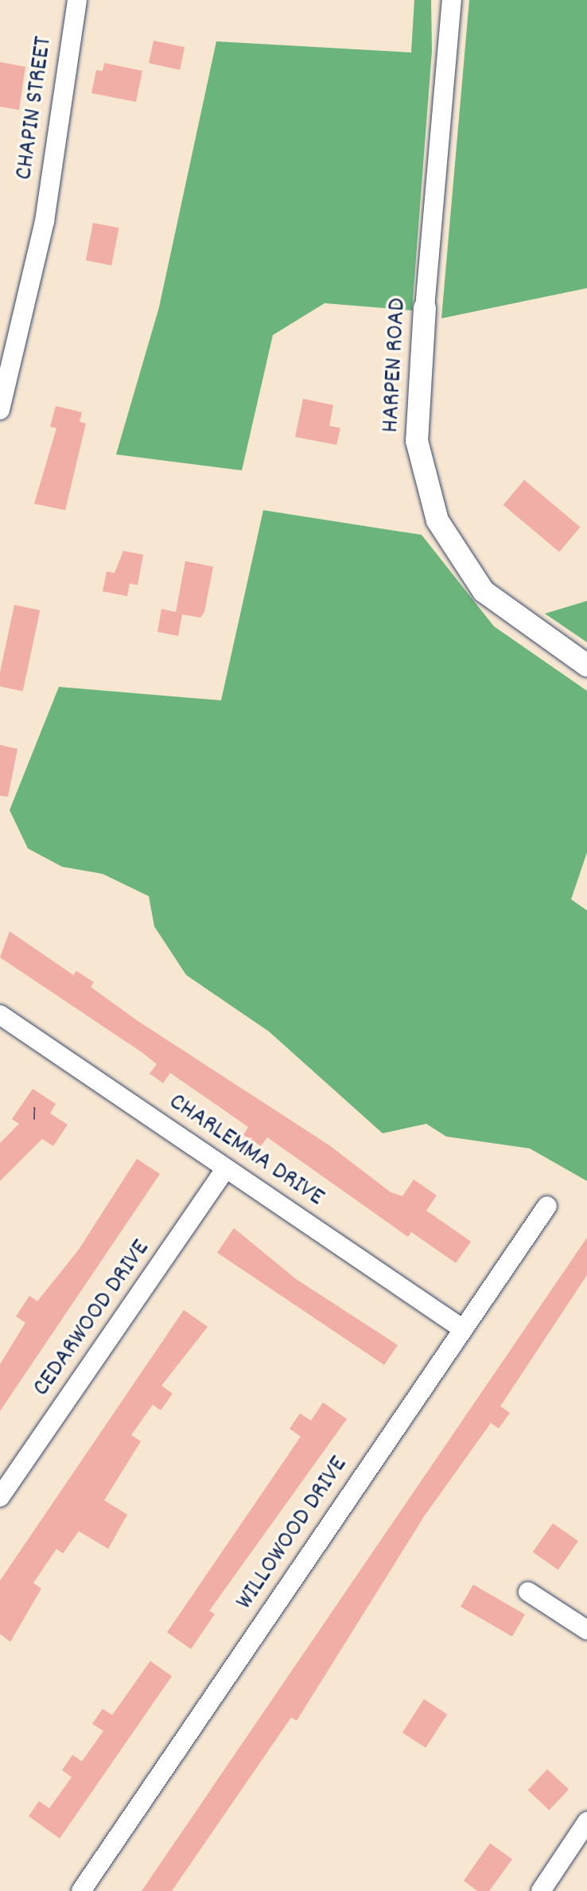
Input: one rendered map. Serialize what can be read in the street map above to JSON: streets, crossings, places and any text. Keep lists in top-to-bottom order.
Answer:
{
  "streets": {
    "street": [
      "CHAPIN STREET",
      "HARPEN ROAD",
      "CHARLEMMA DRIVE",
      "CEDARWOOD DRIVE",
      "WILLOWOOD DRIVE"
    ]
  },
  "crossings": [
    ["CHARLEMMA DRIVE", "CEDARWOOD DRIVE"],
    ["CHARLEMMA DRIVE", "WILLOWOOD DRIVE"]
  ],
  "house_numbers": ["1"]
}
